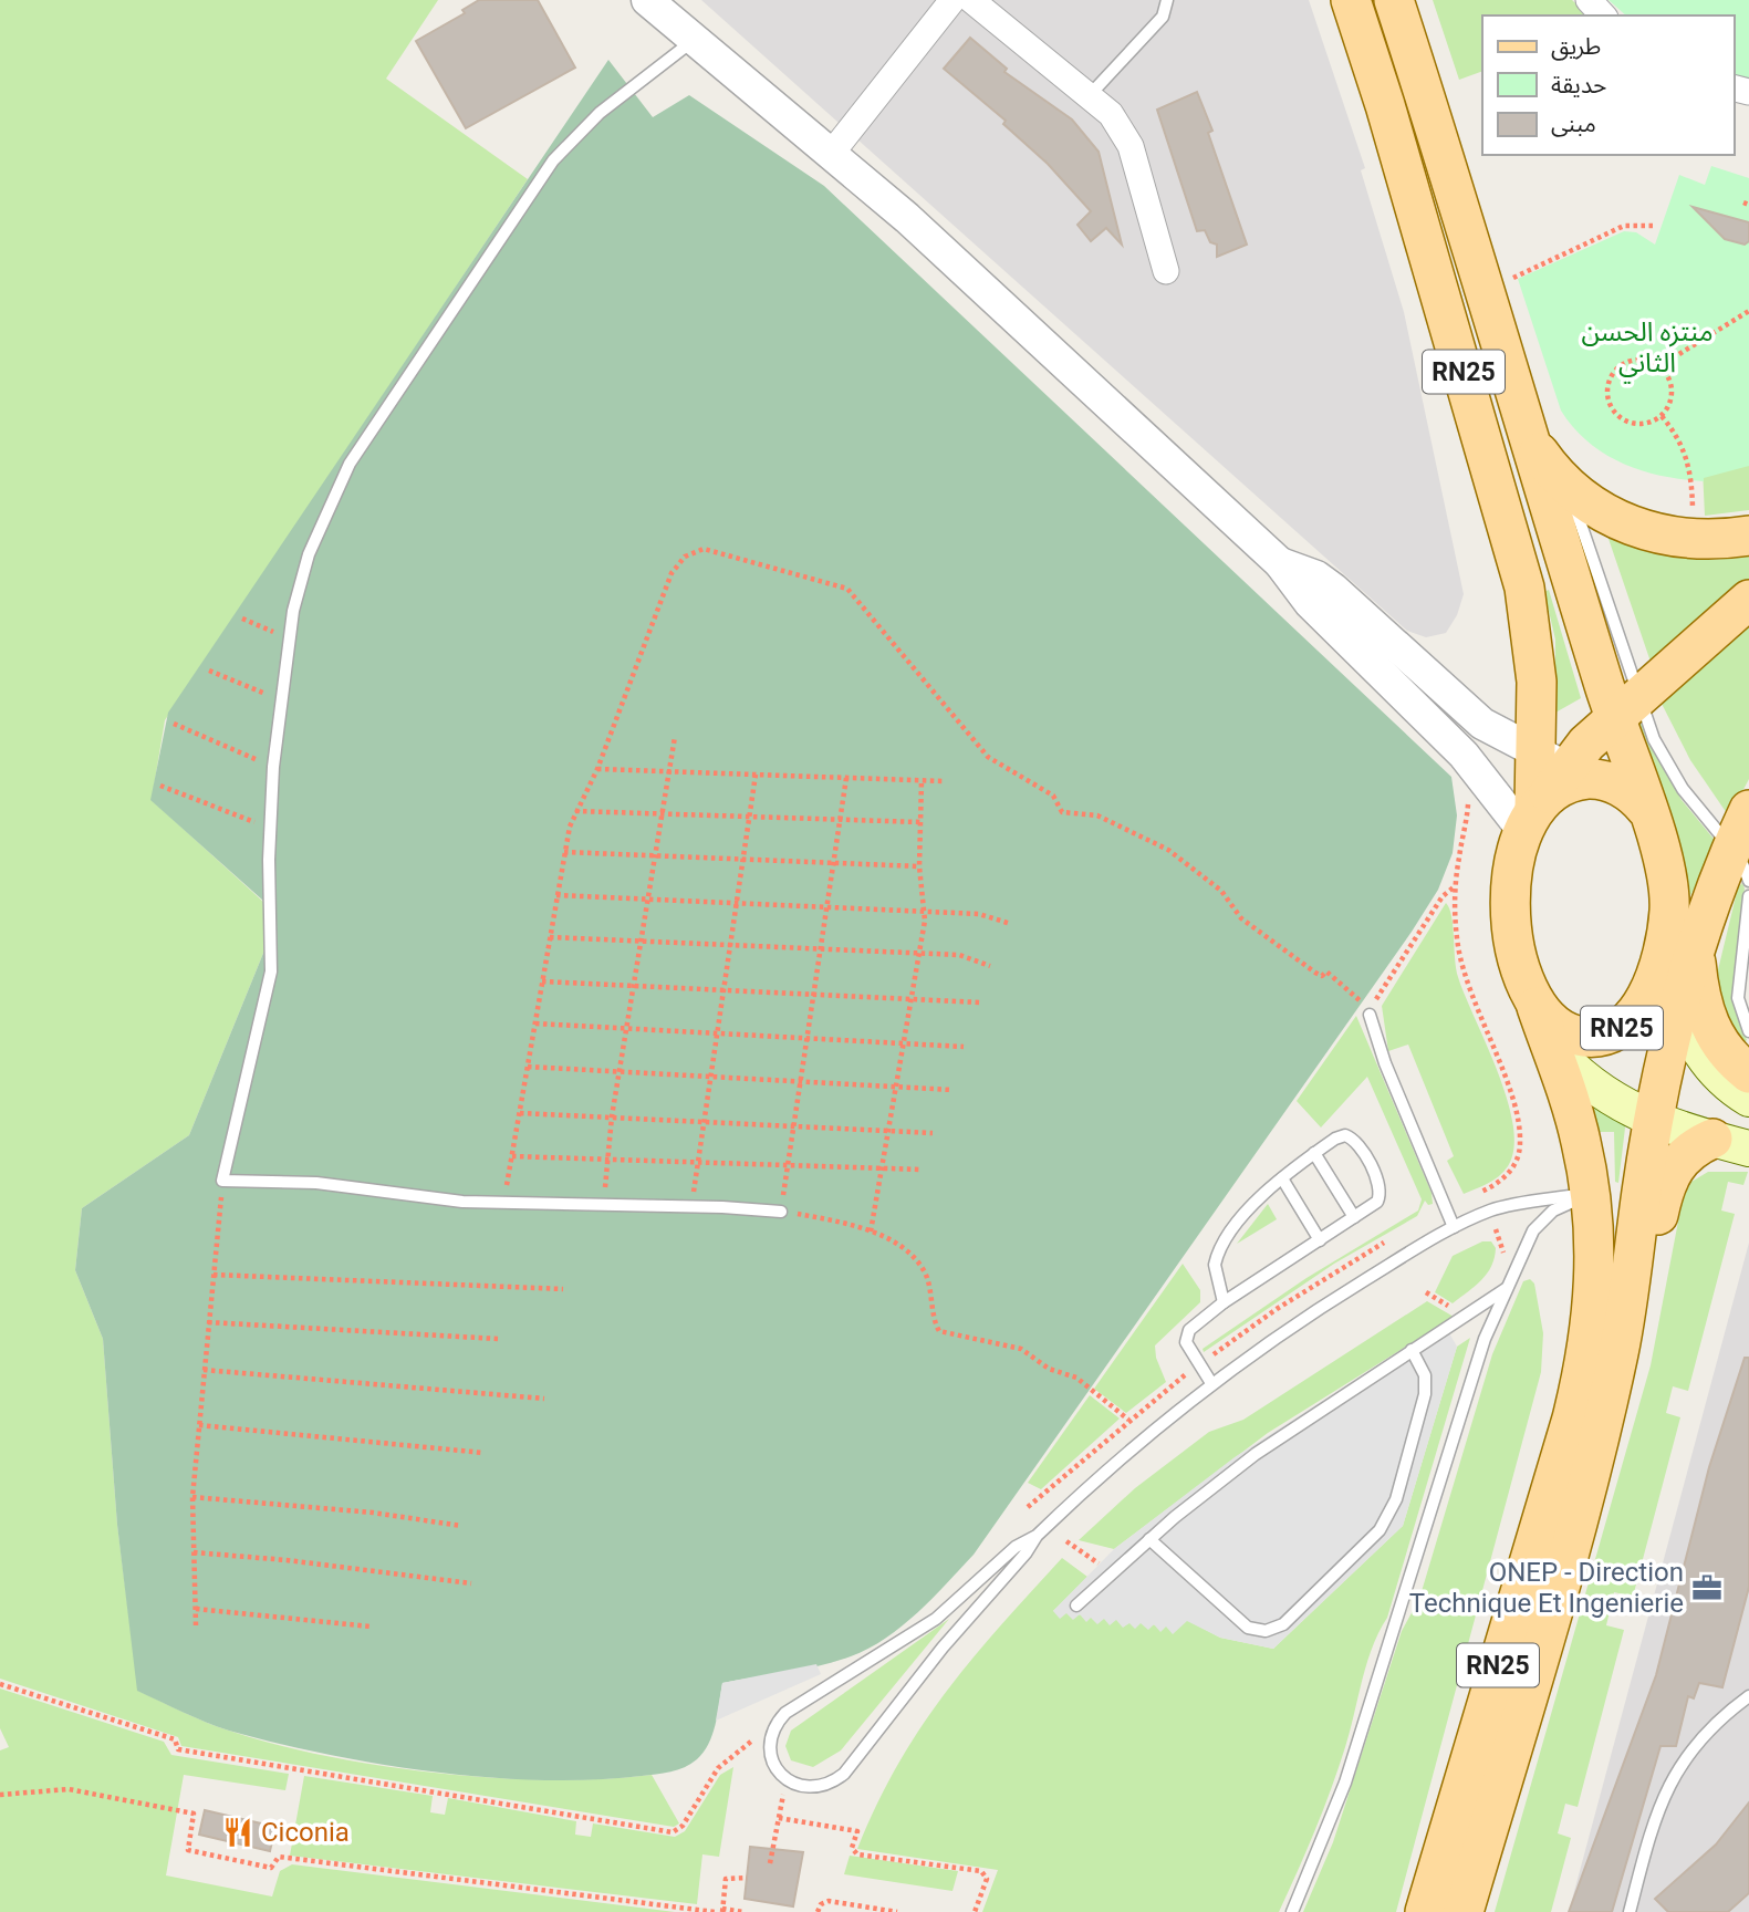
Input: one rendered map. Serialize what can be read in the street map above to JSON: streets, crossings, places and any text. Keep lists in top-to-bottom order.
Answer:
{
  "streets": {
    "main road": ["RN25"]
  },
  "parks": ["منتزه الحسن الثاني"],
  "places": {
    "office": ["ONEP - Direction Technique Et Ingenierie"],
    "restaurant": ["Ciconia"]
  },
  "legend": ["طريق", "حديقة", "مبنى"]
}
